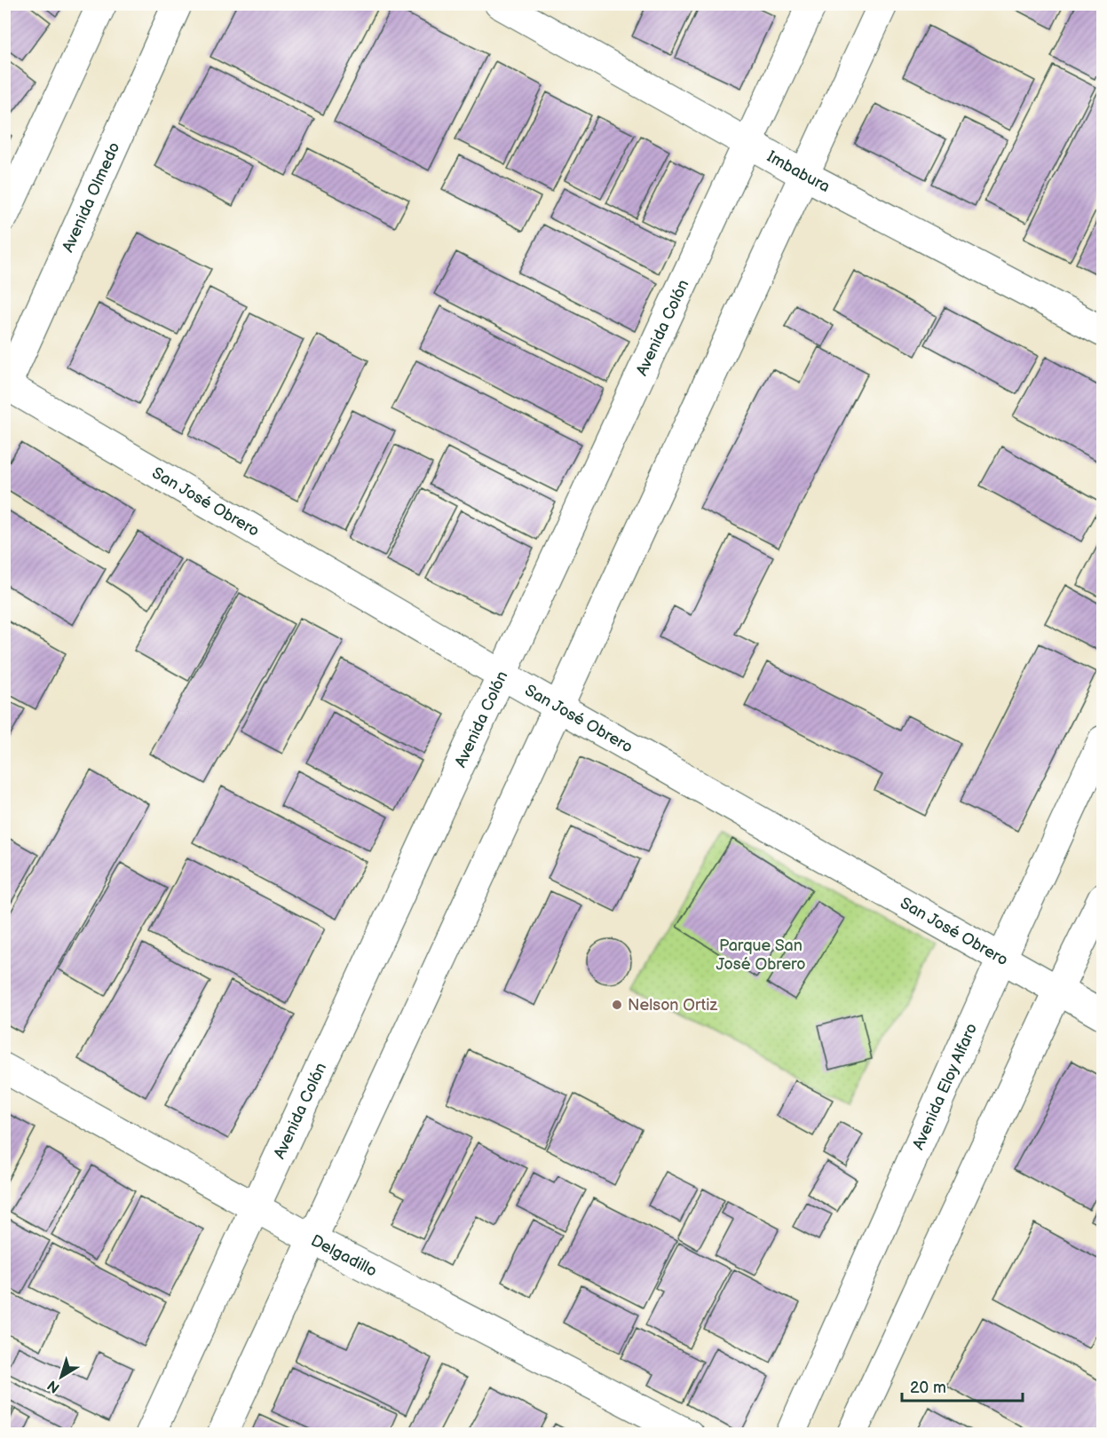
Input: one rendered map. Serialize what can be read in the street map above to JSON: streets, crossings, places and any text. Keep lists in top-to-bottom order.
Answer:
{
  "streets": {
    "street": [
      "Imbabura",
      "Avenida Olmedo",
      "Avenida Colón",
      "San José Obrero",
      "Avenida Eloy Alfaro",
      "Delgadillo"
    ]
  },
  "crossings": [
    ["Imbabura", "Avenida Colón"],
    ["Avenida Olmedo", "San José Obrero"],
    ["Avenida Colón", "San José Obrero"],
    ["Avenida Colón", "Delgadillo"],
    ["San José Obrero", "Avenida Eloy Alfaro"]
  ],
  "parks": ["Parque San José Obrero"],
  "places": ["Nelson Ortiz"],
  "scale_bar": "20 m",
  "north": "bottom left"
}
